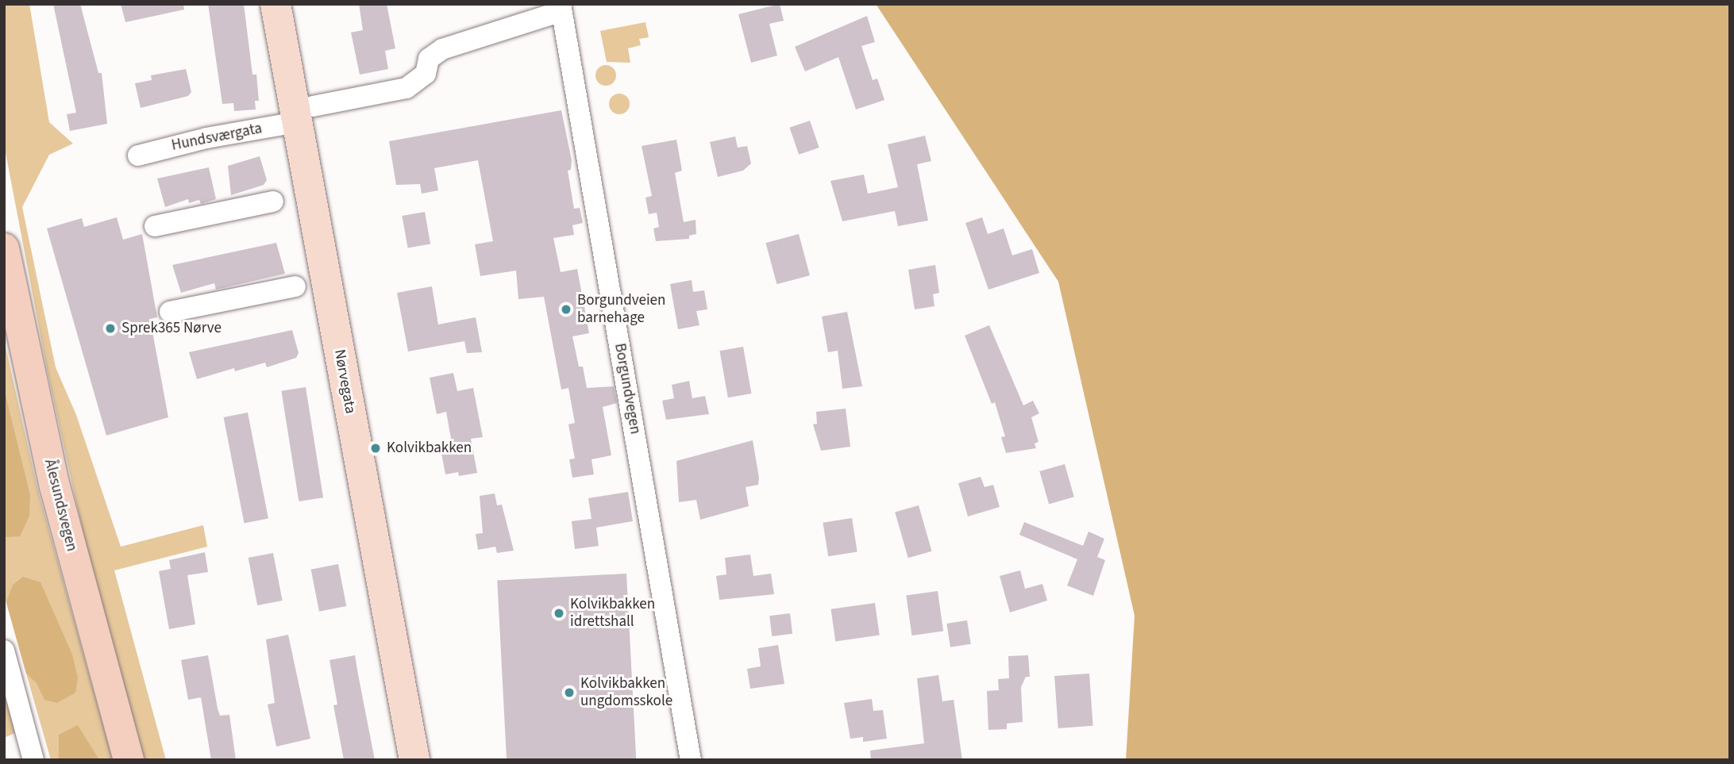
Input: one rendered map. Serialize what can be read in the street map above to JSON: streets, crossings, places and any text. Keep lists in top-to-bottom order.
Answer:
{
  "streets": {
    "highway": ["Ålesundsvegen"],
    "main road": ["Nørvegata"],
    "street": ["Hundsværgata", "Borgundvegen"]
  },
  "crossings": [
    ["Hundsværgata", "Nørvegata"],
    ["Hundsværgata", "Borgundvegen"]
  ],
  "places": [
    "Borgundveien barnehage",
    "Sprek365 Nørve",
    "Kolvikbakken",
    "Kolvikbakken idrettshall",
    "Kolvikbakken ungdomsskole"
  ]
}
